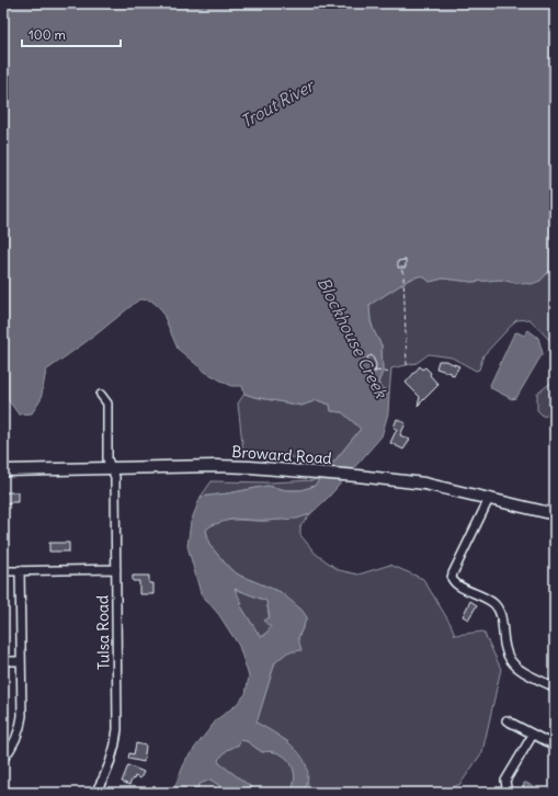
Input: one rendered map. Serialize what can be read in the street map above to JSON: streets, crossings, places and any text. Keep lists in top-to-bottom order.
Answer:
{
  "streets": {
    "main road": ["Broward Road"],
    "street": ["Tulsa Road"]
  },
  "crossings": [
    ["Broward Road", "Tulsa Road"]
  ],
  "water": ["Trout River", "Blockhouse Creek"],
  "scale_bar": "100 m"
}
